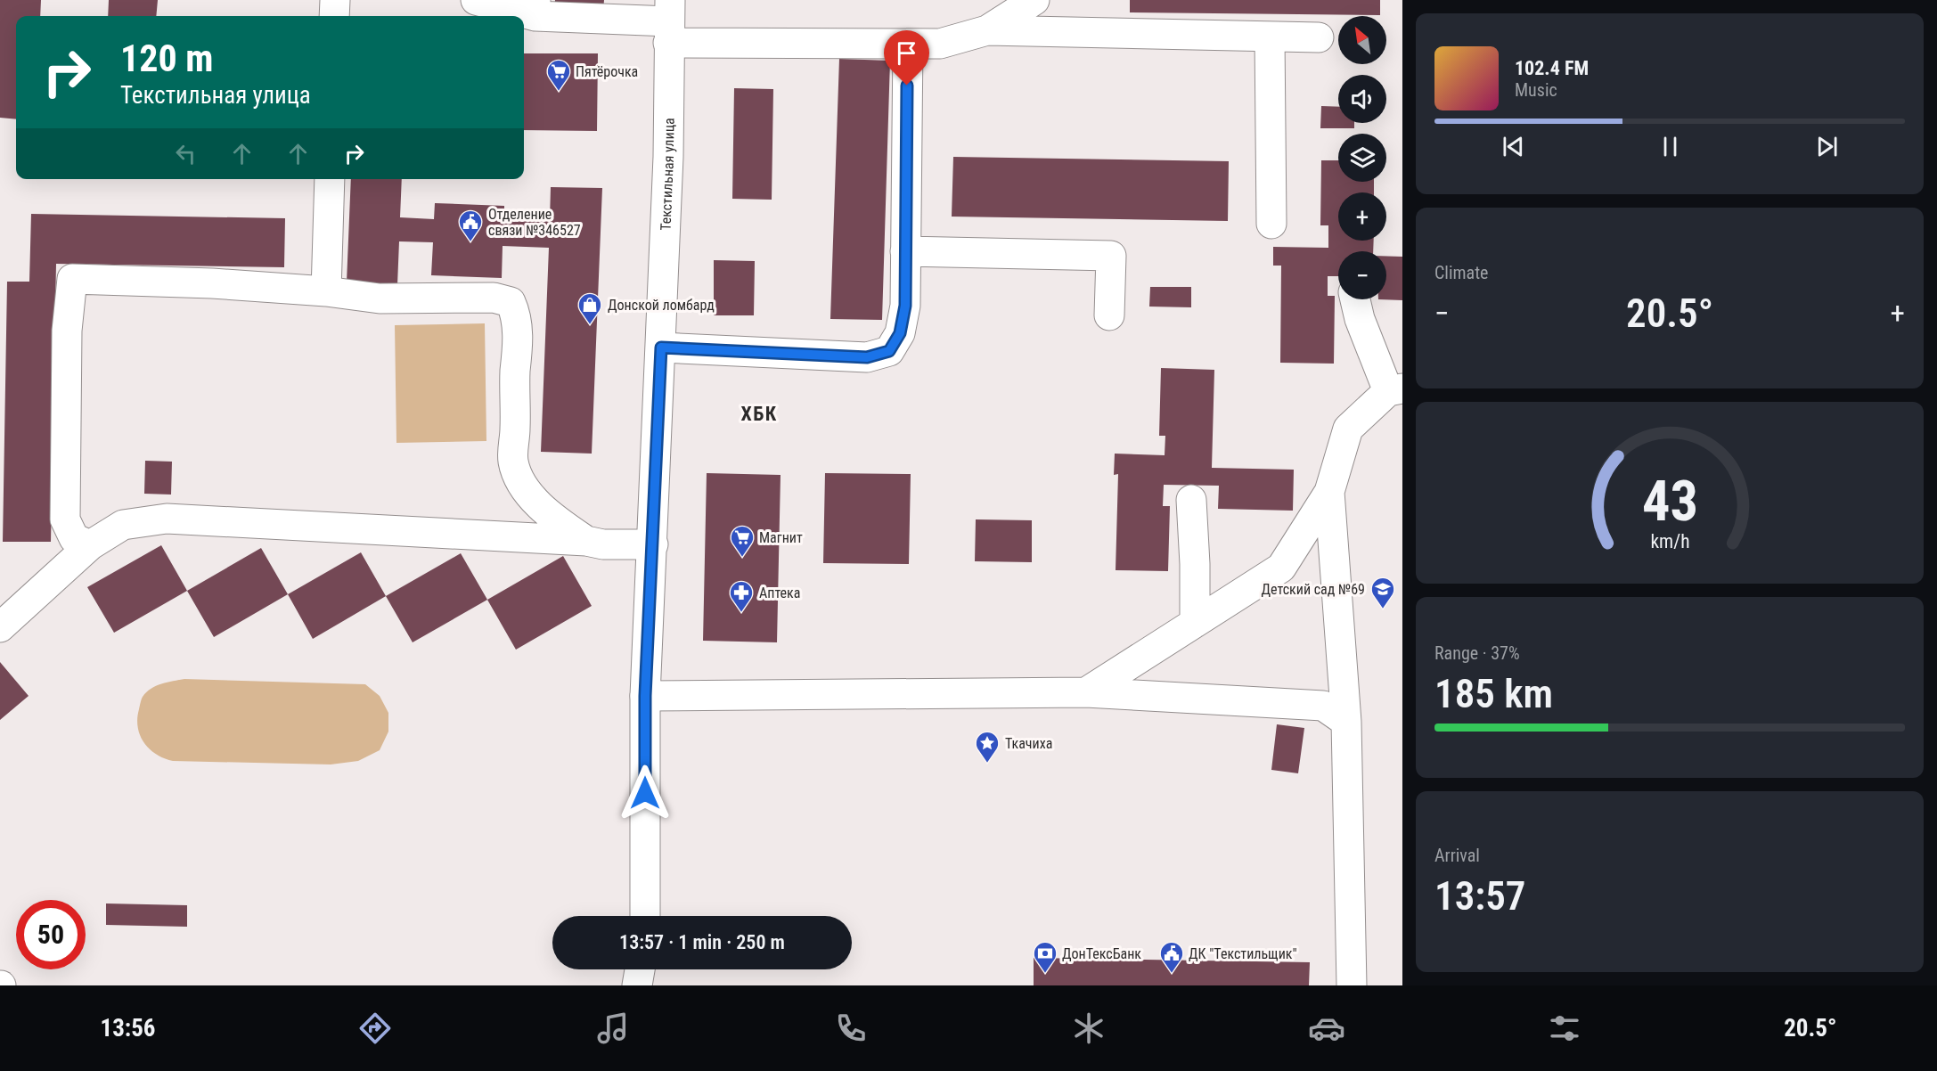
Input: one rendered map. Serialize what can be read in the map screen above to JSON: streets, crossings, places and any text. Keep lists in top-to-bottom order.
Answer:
{
  "streets": {
    "main road": ["Текстильная улица"]
  },
  "districts": ["ХБК"],
  "places": {
    "supermarket": ["Пятёрочка", "Магнит"],
    "public building": ["Отделение связи №346527", "ДК \"Текстильщик\""],
    "shop": ["Донской ломбард"],
    "school or university": ["Детский сад №69"],
    "pharmacy": ["Аптека"],
    "place": ["Ткачиха"],
    "bank": ["ДонТексБанк"]
  },
  "north": "top left",
  "page": {
    "map_buttons": ["+", "−"],
    "turn": ["120 m", "Текстильная улица"],
    "song": ["102.4 FM", "Music"],
    "tile": [
      "Climate",
      ["Range · 37%", "185 km"],
      ["Arrival", "13:57"]
    ],
    "heat": ["−", "20.5°", "+"],
    "limit": "50",
    "trip": "13:57 · 1 min · 250 m",
    "tabs": ["13:56", "20.5°"],
    "gauge": ["43", "km/h"]
  }
}
